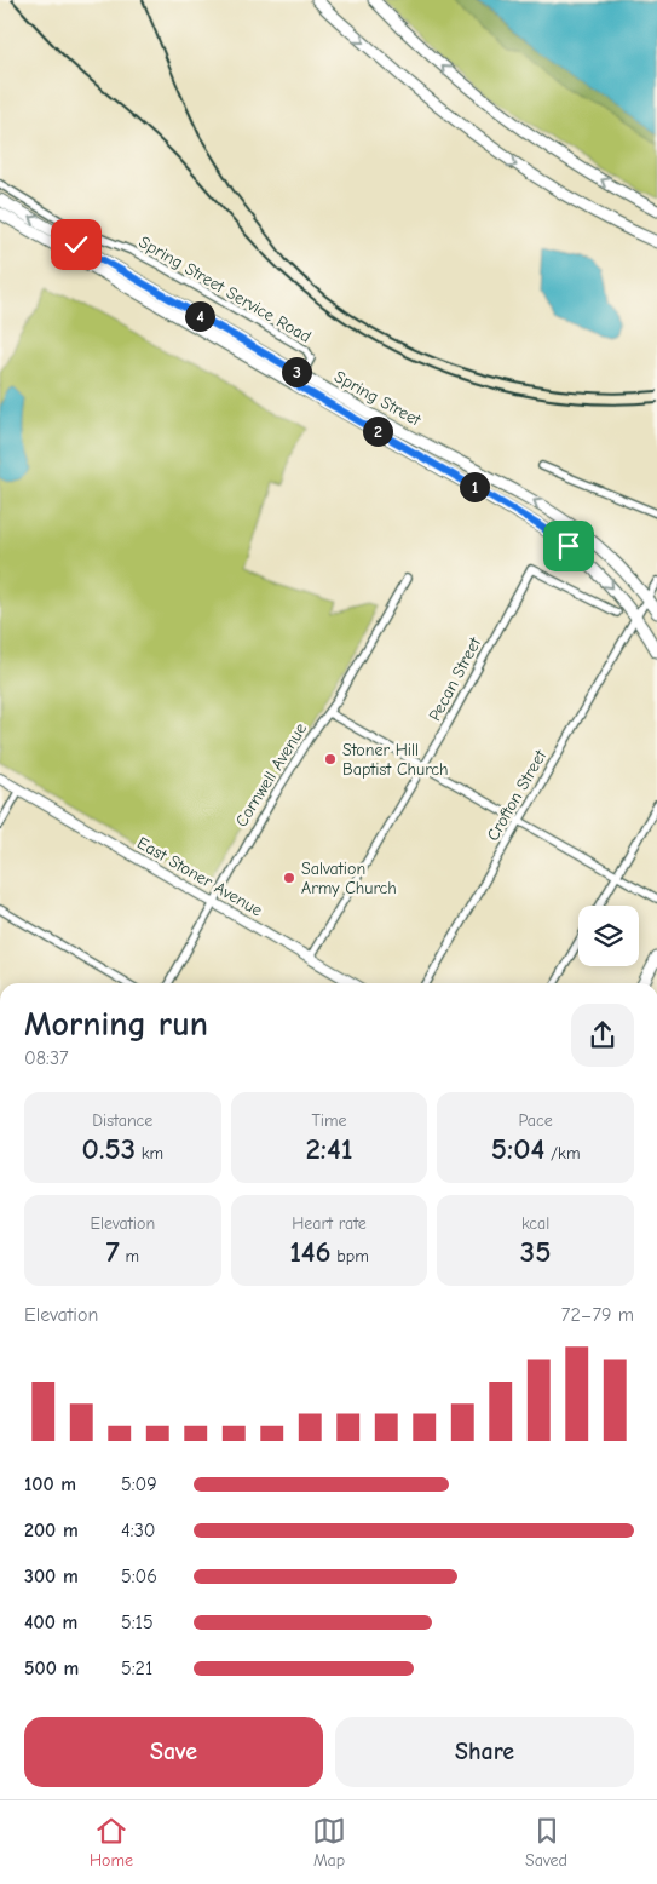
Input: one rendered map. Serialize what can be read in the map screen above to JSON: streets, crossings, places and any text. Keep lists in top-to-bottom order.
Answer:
{
  "streets": {
    "main road": ["Spring Street"],
    "street": [
      "Spring Street Service Road",
      "Pecan Street",
      "Cornwell Avenue",
      "Crofton Street",
      "East Stoner Avenue"
    ]
  },
  "crossings": [
    ["Spring Street Service Road", "Spring Street"],
    ["Spring Street", "Crofton Street"],
    ["Pecan Street", "East Stoner Avenue"],
    ["Cornwell Avenue", "East Stoner Avenue"]
  ],
  "places": ["Stoner Hill Baptist Church", "Salvation Army Church"],
  "page": {
    "pins": [
      "4",
      "3",
      "2",
      "1"
    ],
    "heading": ["Morning run", "08:37"],
    "stats": [
      ["Distance", "0.53 km"],
      ["Time", "2:41"],
      ["Pace", "5:04 /km"],
      ["Elevation", "7 m"],
      ["Heart rate", "146 bpm"],
      ["kcal", "35"]
    ],
    "chart": ["Elevation", "72–79 m"],
    "list": [
      {
        "name": "100 m",
        "note": "5:09"
      },
      {
        "name": "200 m",
        "note": "4:30"
      },
      {
        "name": "300 m",
        "note": "5:06"
      },
      {
        "name": "400 m",
        "note": "5:15"
      },
      {
        "name": "500 m",
        "note": "5:21"
      }
    ],
    "buttons": ["Save", "Share"],
    "tabs": ["Home", "Map", "Saved"]
  }
}
